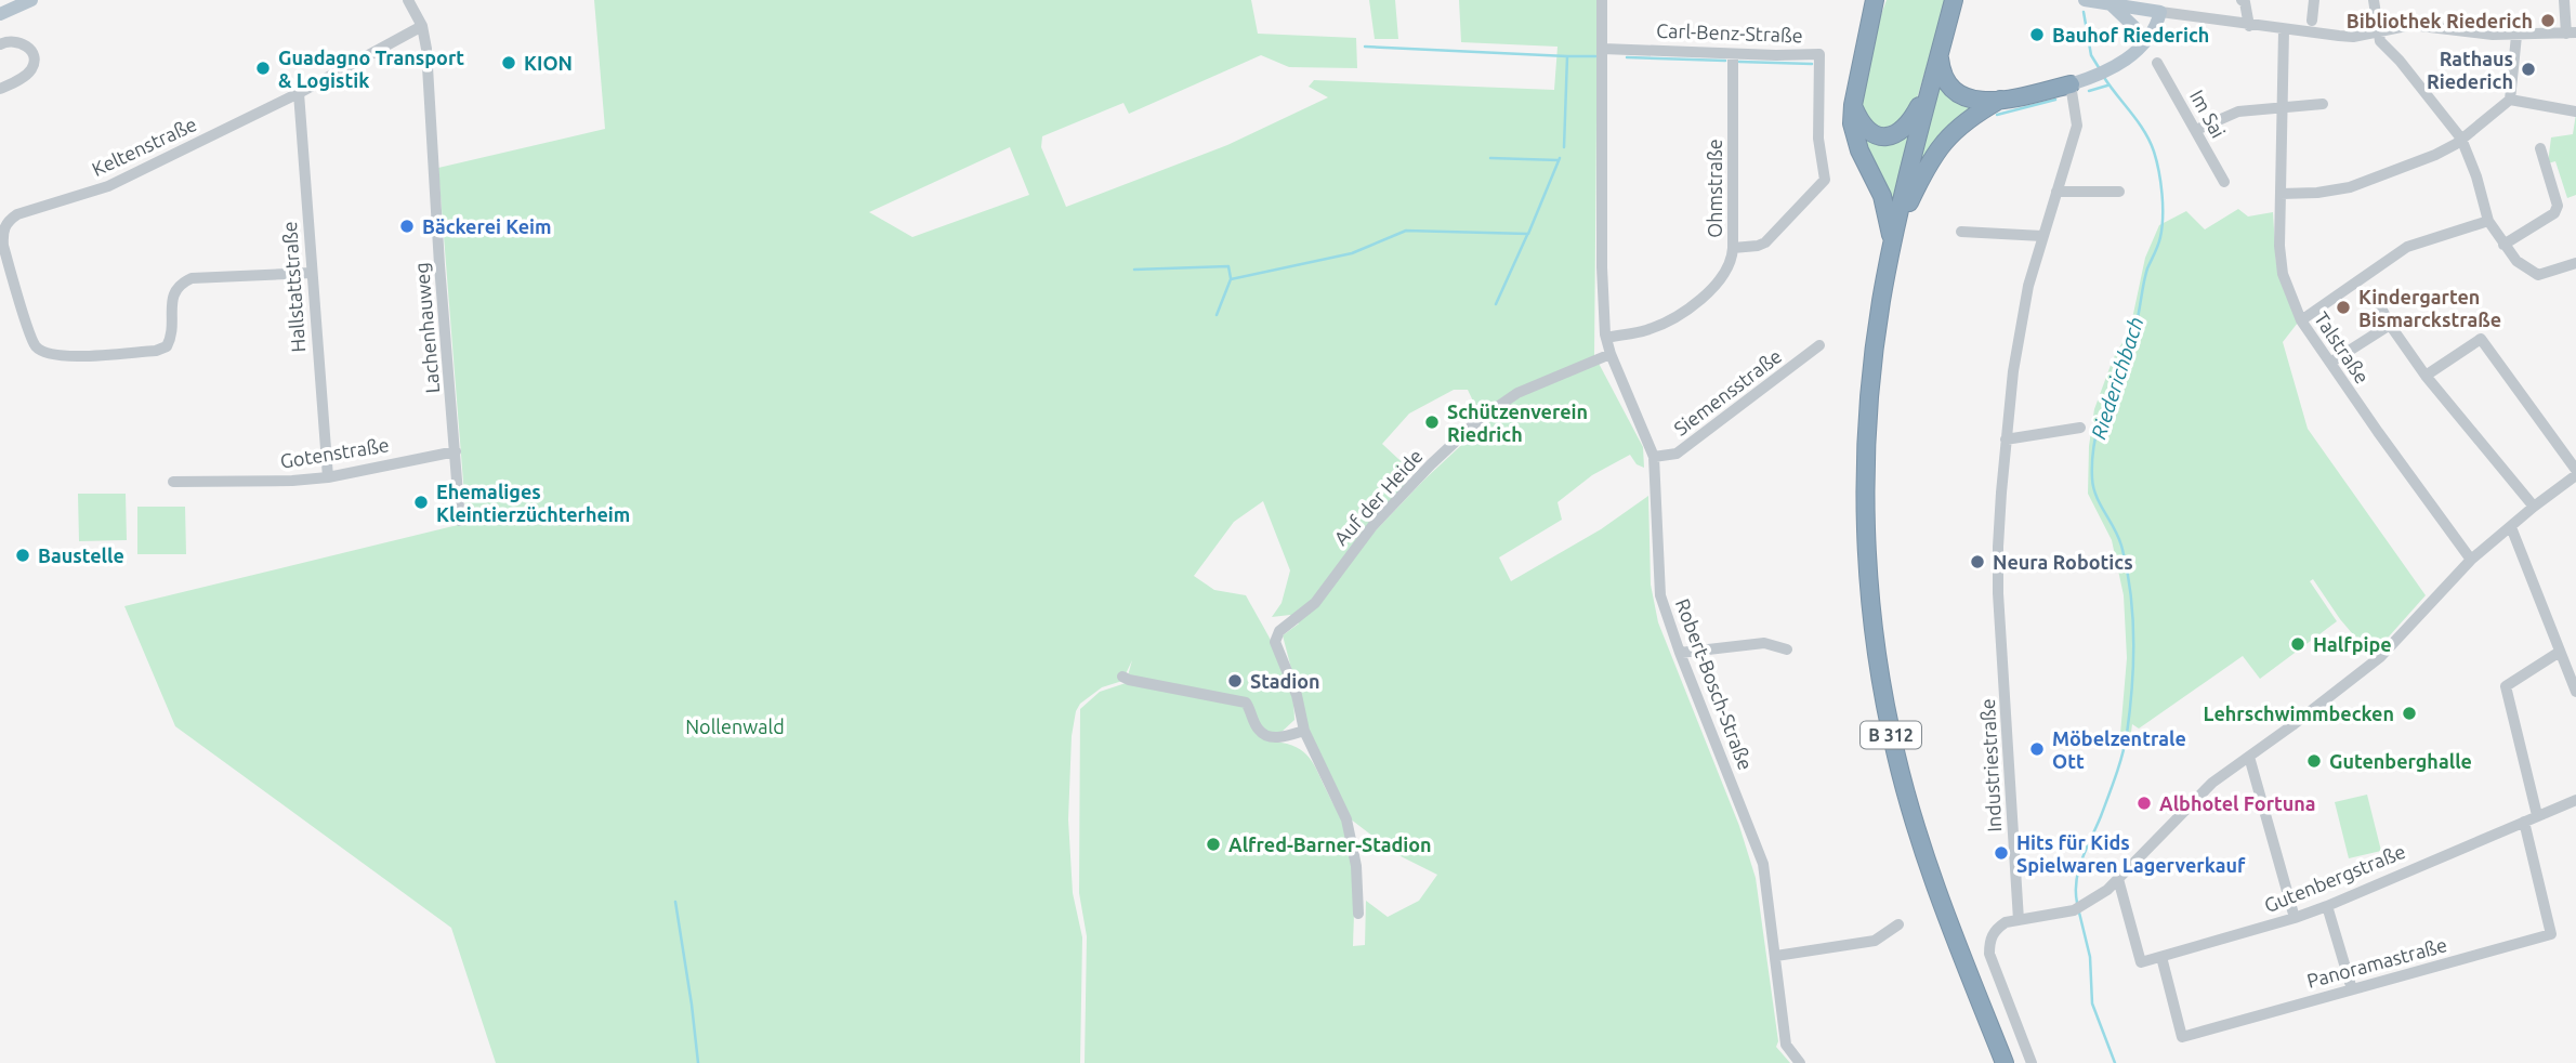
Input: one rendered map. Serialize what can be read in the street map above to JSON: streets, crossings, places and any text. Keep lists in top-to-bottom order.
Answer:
{
  "streets": {
    "highway": ["B 312"],
    "street": [
      "Carl-Benz-Straße",
      "Im Sai",
      "Keltenstraße",
      "Ohmstraße",
      "Hallstattstraße",
      "Lachenhauweg",
      "Talstraße",
      "Siemensstraße",
      "Gotenstraße",
      "Auf der Heide",
      "Robert-Bosch-Straße",
      "Industriestraße",
      "Gutenbergstraße",
      "Panoramastraße"
    ]
  },
  "crossings": [
    ["Carl-Benz-Straße", "Ohmstraße"],
    ["Carl-Benz-Straße", "Robert-Bosch-Straße"],
    ["Keltenstraße", "Hallstattstraße"],
    ["Keltenstraße", "Lachenhauweg"],
    ["Ohmstraße", "Robert-Bosch-Straße"],
    ["Hallstattstraße", "Gotenstraße"],
    ["Lachenhauweg", "Gotenstraße"],
    ["Siemensstraße", "Robert-Bosch-Straße"],
    ["Auf der Heide", "Robert-Bosch-Straße"],
    ["Gutenbergstraße", "Panoramastraße"]
  ],
  "water": ["Riederichbach"],
  "parks": ["Nollenwald"],
  "places": [
    "Bibliothek Riederich",
    "Bauhof Riederich",
    "KION",
    "Guadagno Transport & Logistik",
    "Rathaus Riederich",
    "Bäckerei Keim",
    "Kindergarten Bismarckstraße",
    "Schützenverein Riedrich",
    "Ehemaliges Kleintierzüchterheim",
    "Baustelle",
    "Neura Robotics",
    "Halfpipe",
    "Stadion",
    "Lehrschwimmbecken",
    "Möbelzentrale Ott",
    "Gutenberghalle",
    "Albhotel Fortuna",
    "Alfred-Barner-Stadion",
    "Hits für Kids Spielwaren Lagerverkauf"
  ]
}
